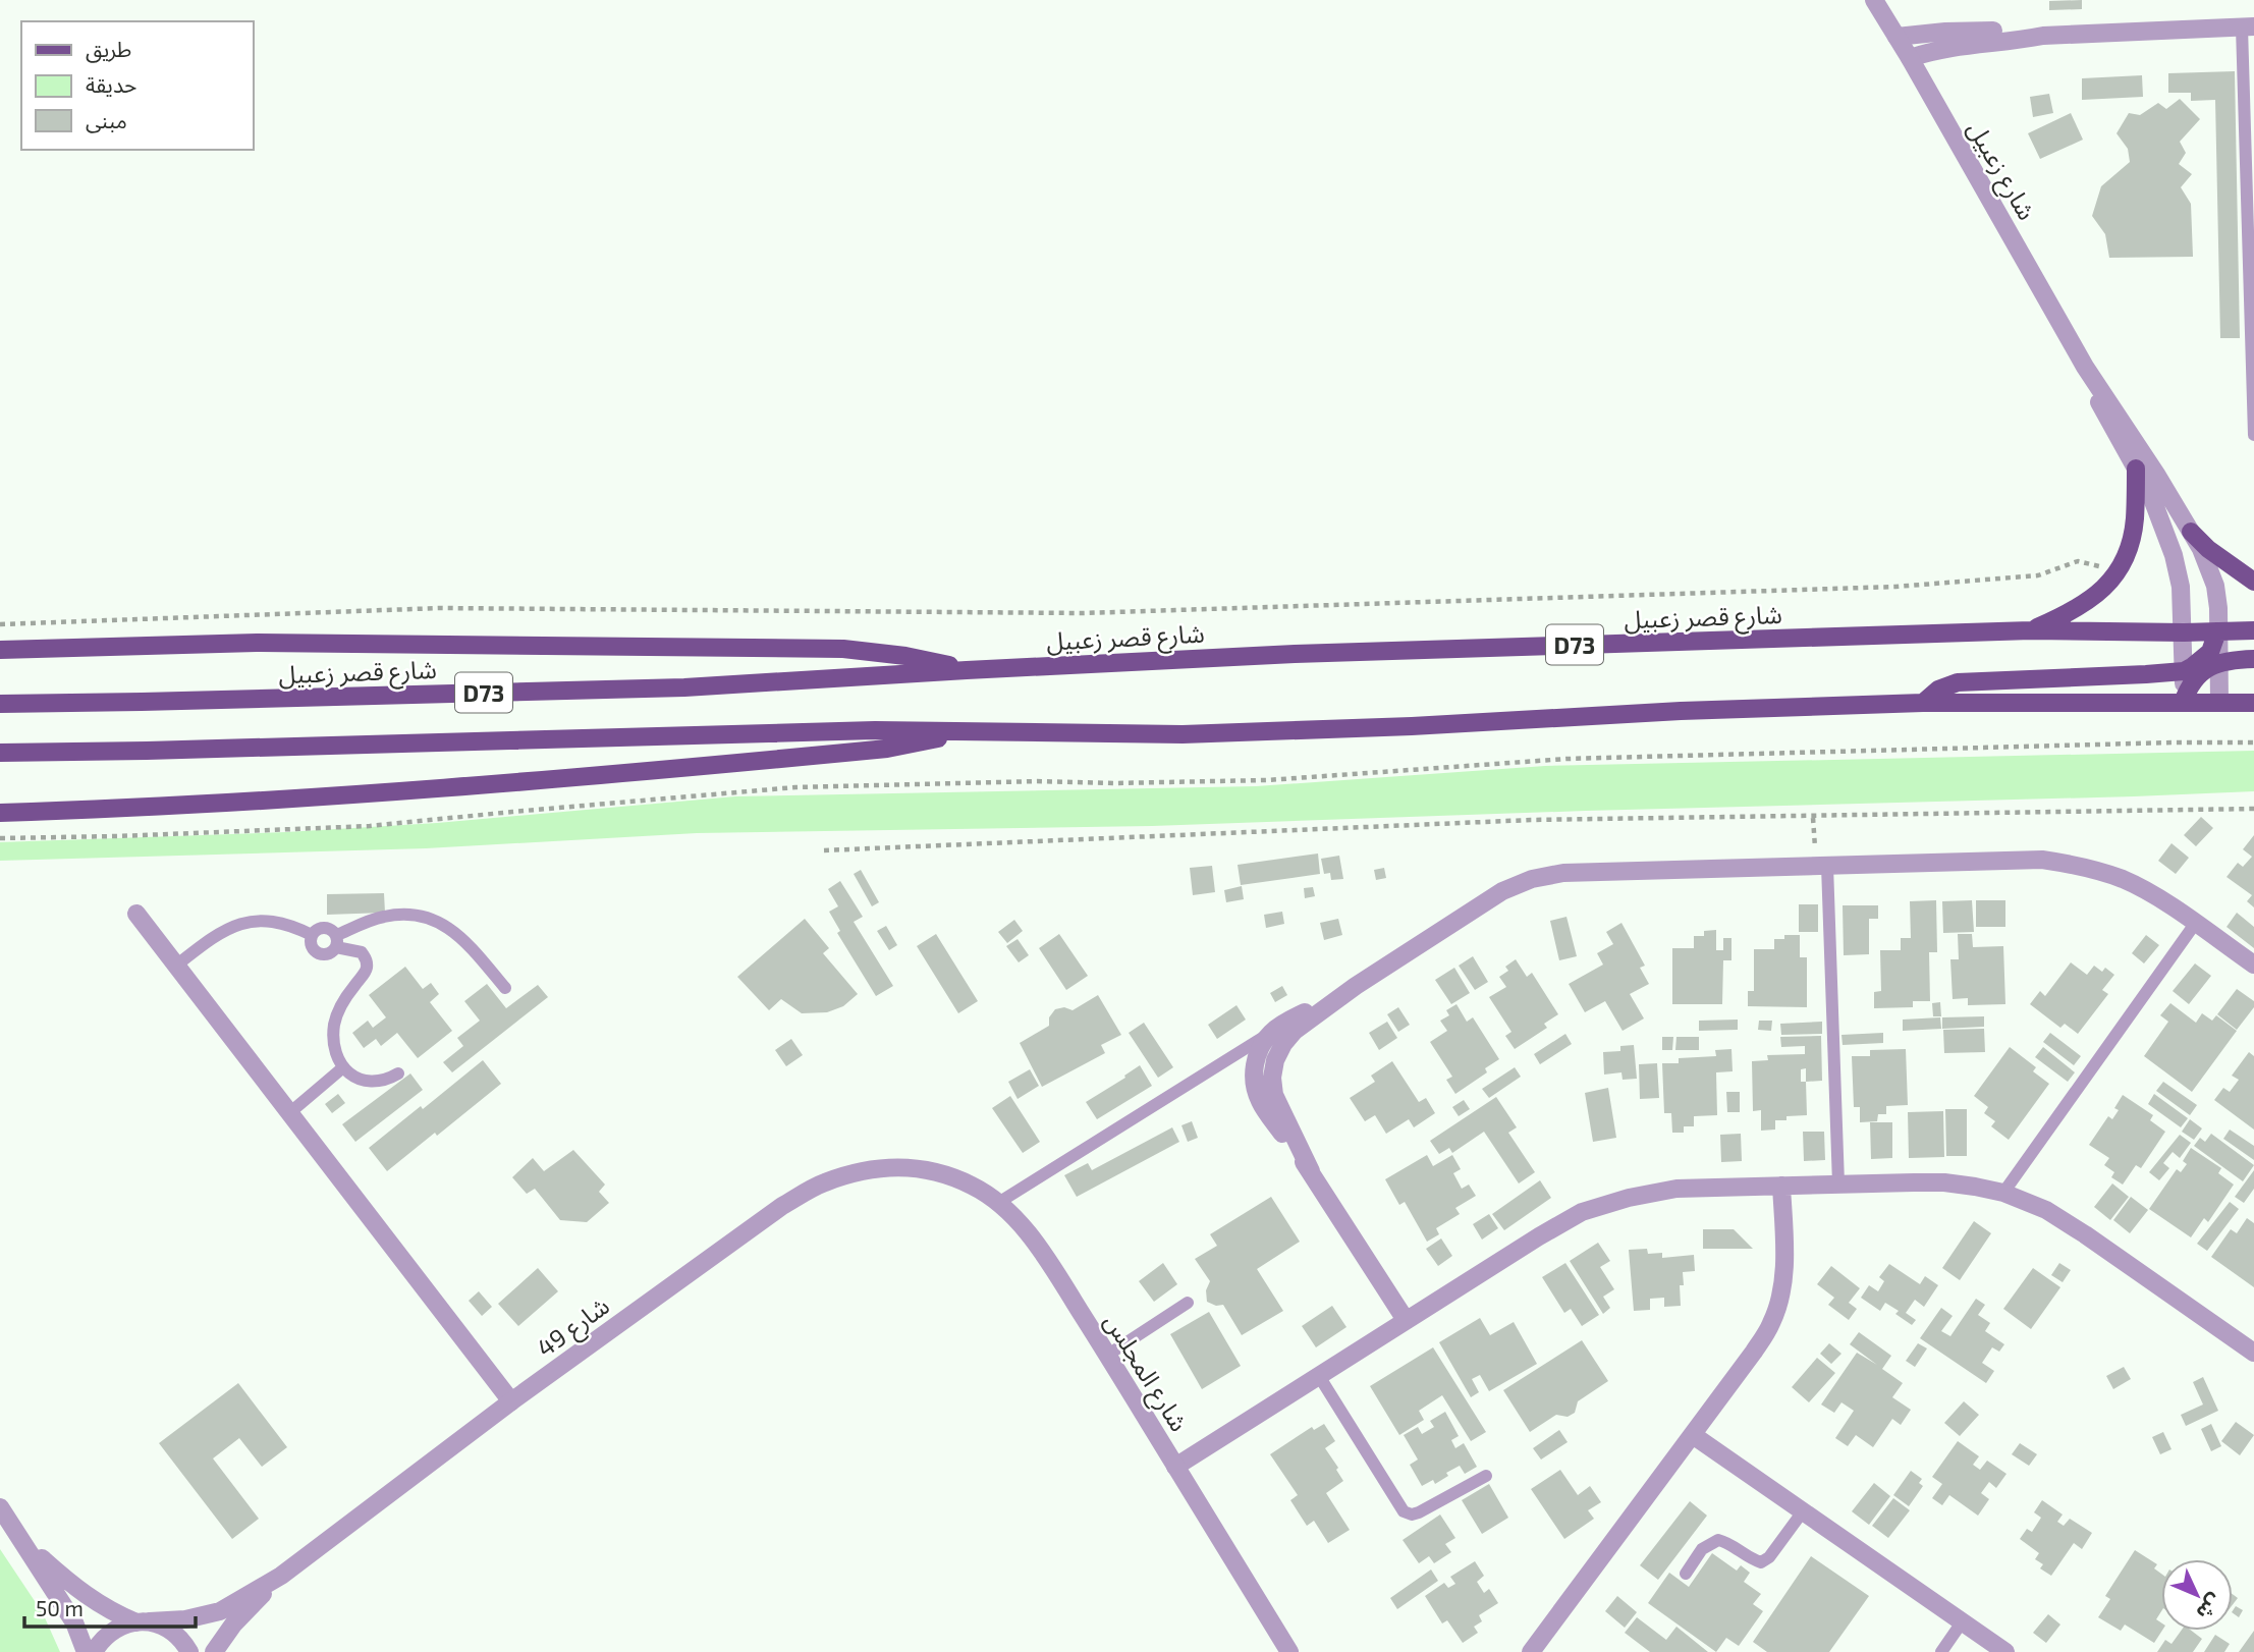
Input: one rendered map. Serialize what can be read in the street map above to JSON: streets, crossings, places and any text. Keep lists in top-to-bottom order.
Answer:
{
  "streets": {
    "main road": ["شارع قصر زعبيل", "D73"],
    "street": ["شارع زعبيل", "شارع 49", "شارع المجلس"]
  },
  "crossings": [
    ["شارع زعبيل", "شارع قصر زعبيل"],
    ["شارع 49", "شارع المجلس"]
  ],
  "legend": ["طريق", "حديقة", "مبنى"],
  "scale_bar": "50 m",
  "north": "bottom right"
}
